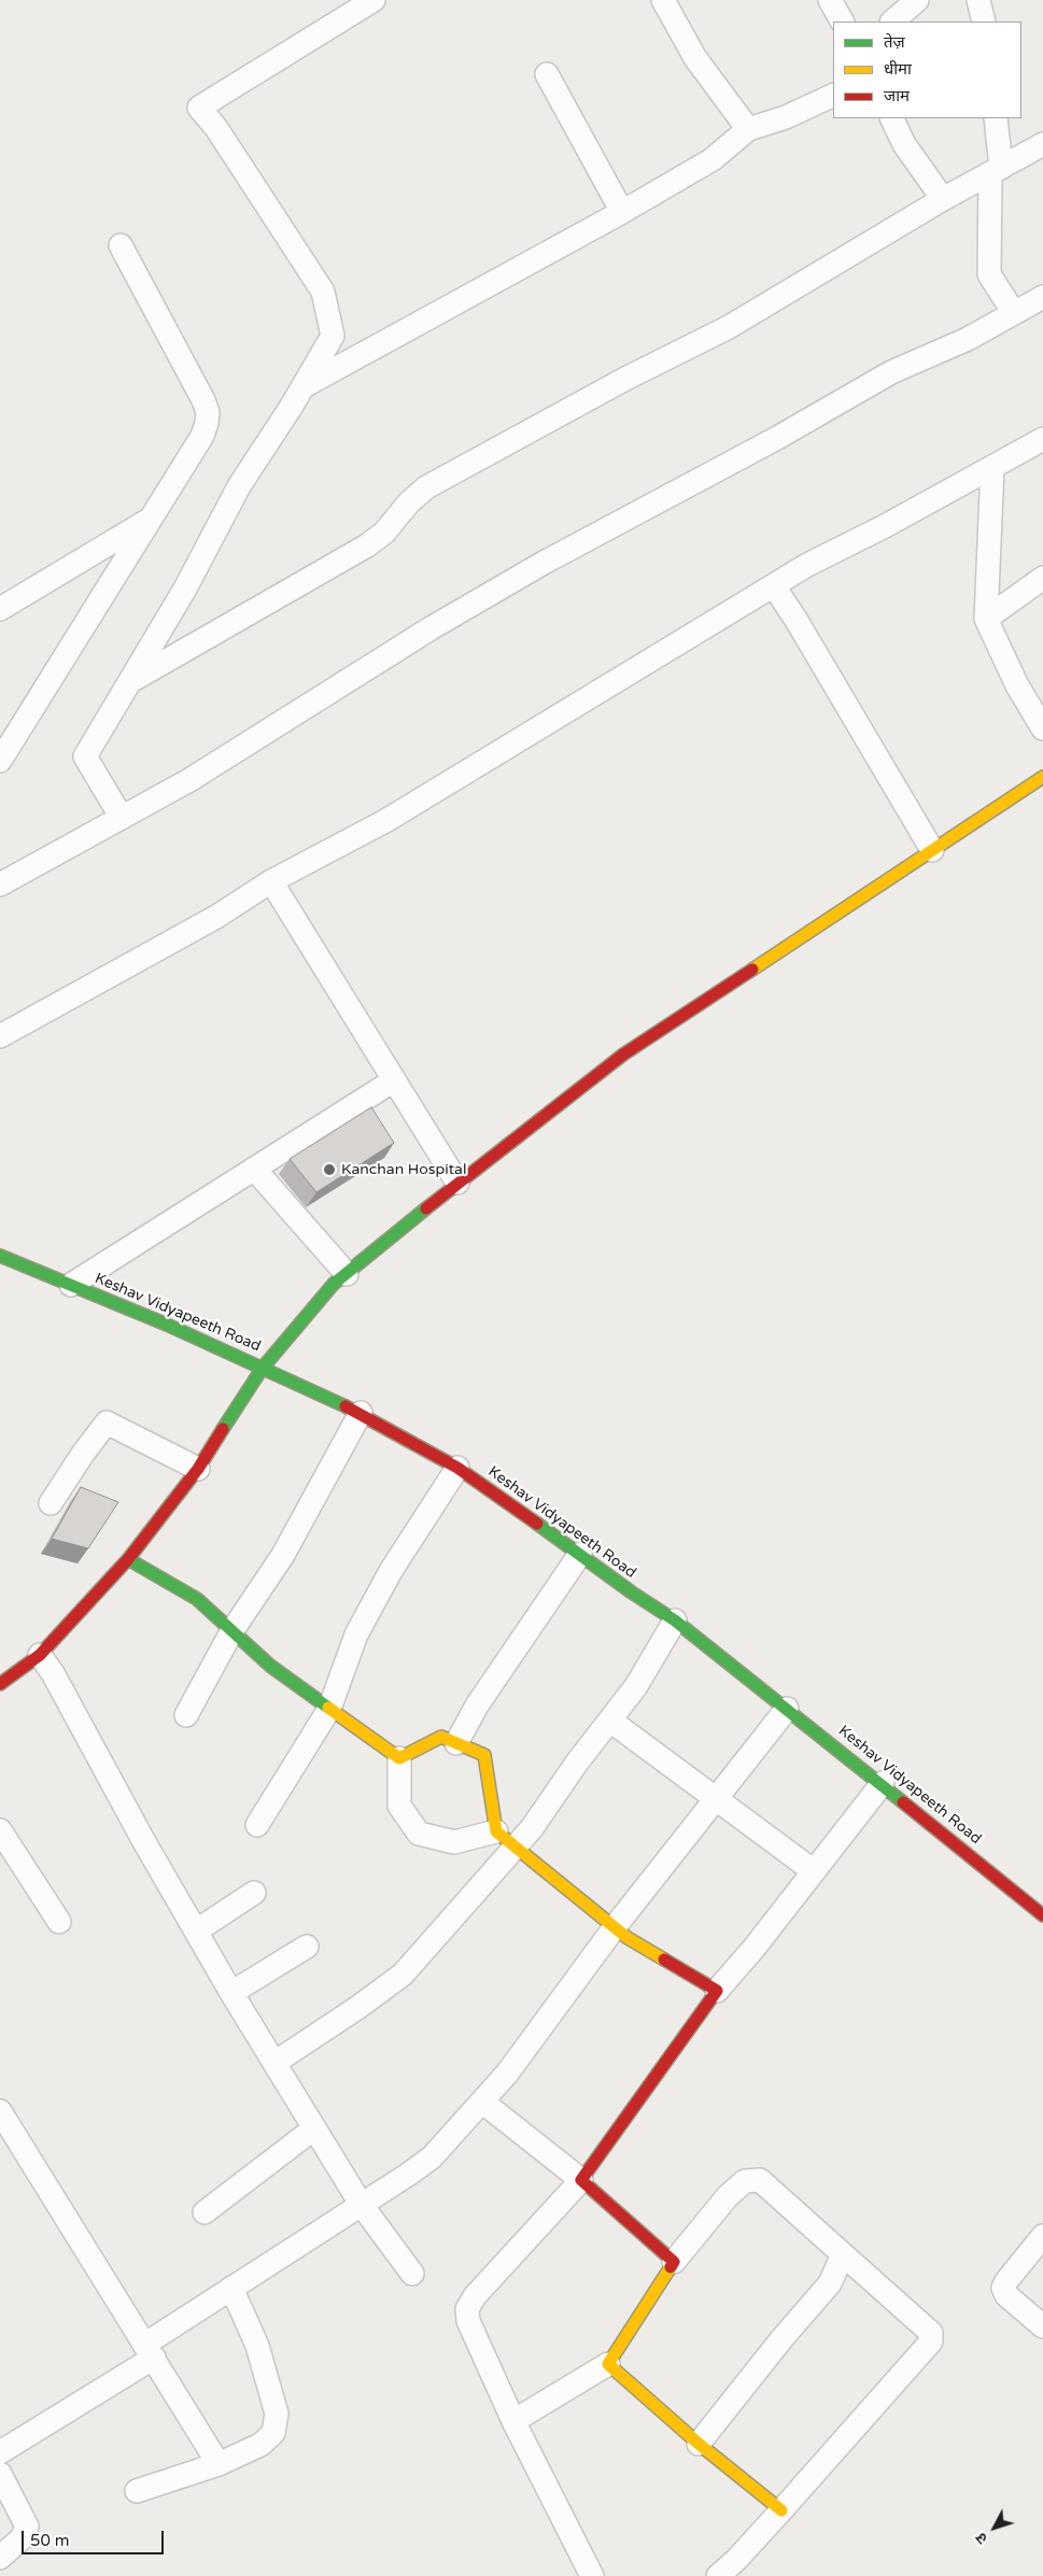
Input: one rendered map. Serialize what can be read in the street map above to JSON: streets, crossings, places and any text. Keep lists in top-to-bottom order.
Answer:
{
  "streets": {
    "street": ["Keshav Vidyapeeth Road"]
  },
  "places": ["Kanchan Hospital"],
  "legend": ["तेज़", "धीमा", "जाम"],
  "scale_bar": "50 m",
  "north": "bottom left"
}
